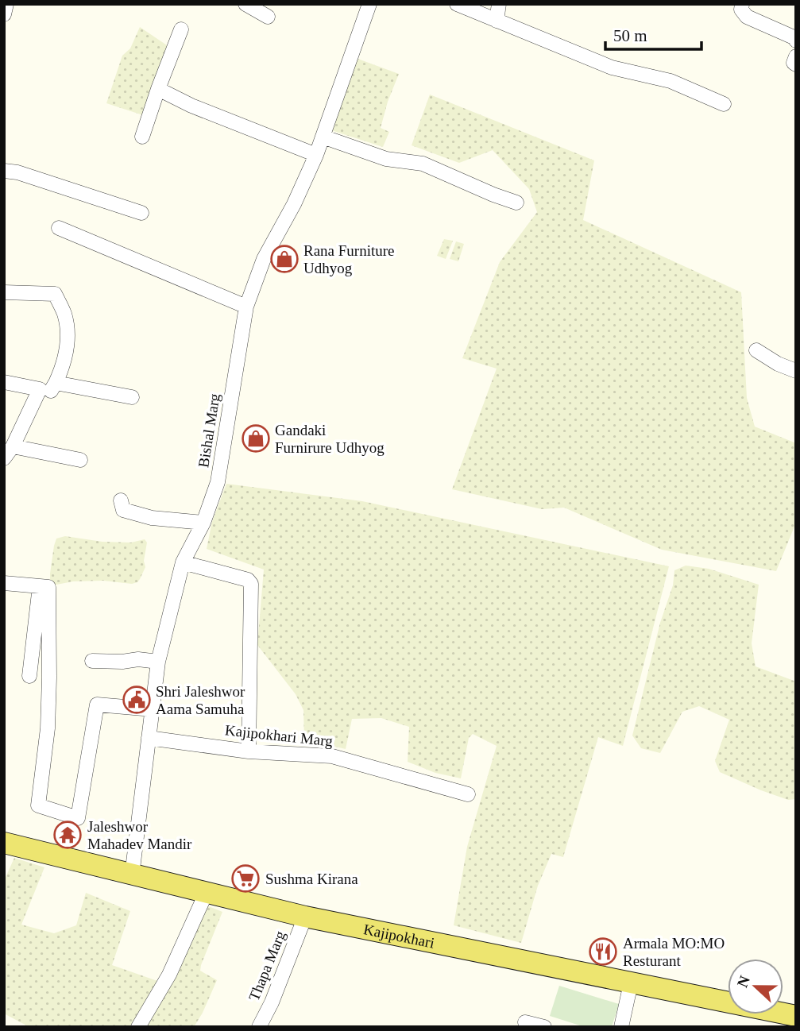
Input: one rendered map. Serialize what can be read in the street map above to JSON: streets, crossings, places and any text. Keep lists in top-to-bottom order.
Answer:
{
  "streets": {
    "main road": ["Kajipokhari"],
    "street": ["Bishal Marg", "Kajipokhari Marg", "Thapa Marg"]
  },
  "crossings": [
    ["Bishal Marg", "Kajipokhari Marg"],
    ["Bishal Marg", "Kajipokhari"],
    ["Kajipokhari", "Thapa Marg"]
  ],
  "places": {
    "shop": ["Rana Furniture Udhyog", "Gandaki Furnirure Udhyog"],
    "public building": ["Shri Jaleshwor Aama Samuha"],
    "temple": ["Jaleshwor Mahadev Mandir"],
    "supermarket": ["Sushma Kirana"],
    "restaurant": ["Armala MO:MO Resturant"]
  },
  "scale_bar": "50 m",
  "north": "left"
}
